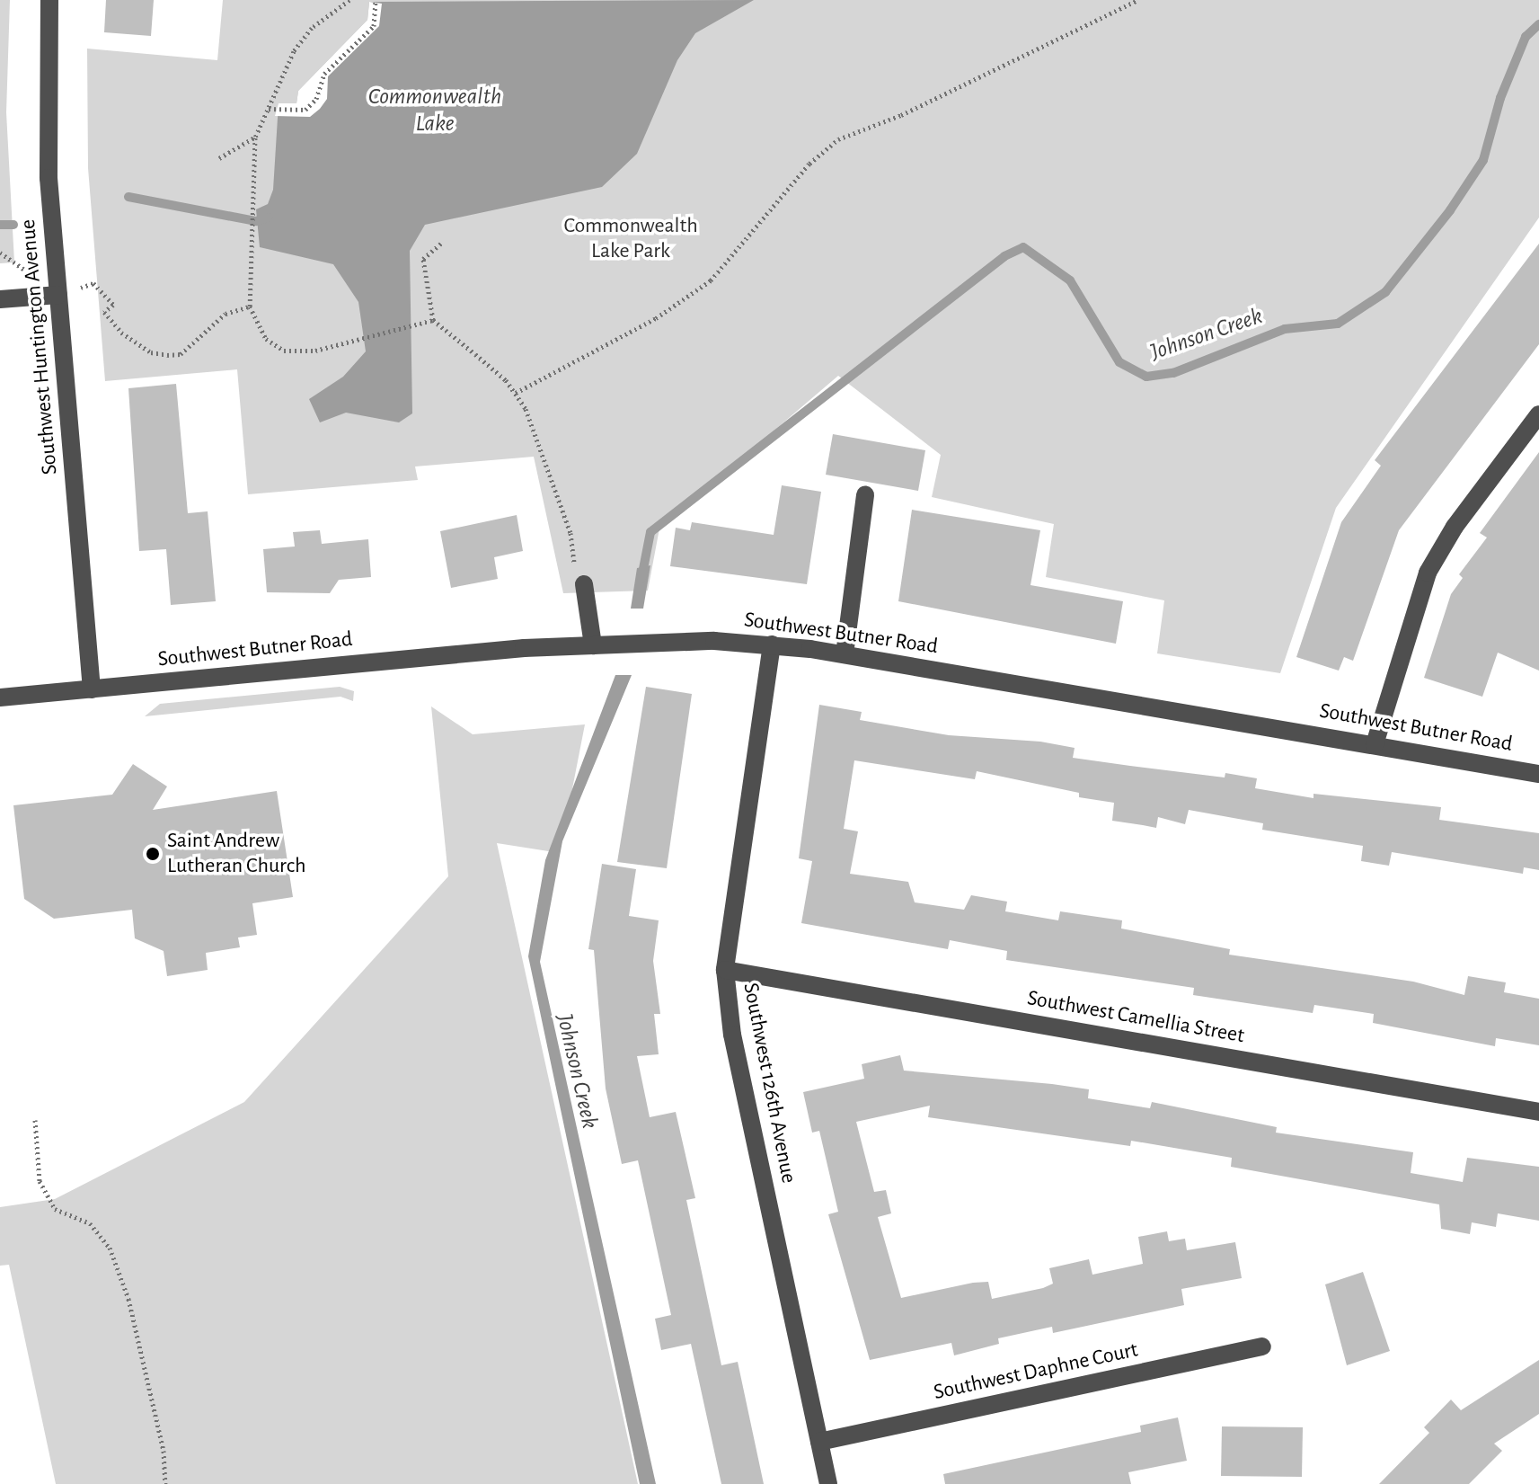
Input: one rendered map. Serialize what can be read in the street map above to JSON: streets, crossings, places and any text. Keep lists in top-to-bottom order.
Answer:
{
  "streets": {
    "street": [
      "Southwest Huntington Avenue",
      "Southwest Butner Road",
      "Southwest Camellia Street",
      "Southwest 126th Avenue",
      "Southwest Daphne Court"
    ]
  },
  "crossings": [
    ["Southwest Huntington Avenue", "Southwest Butner Road"],
    ["Southwest Butner Road", "Southwest 126th Avenue"],
    ["Southwest Camellia Street", "Southwest 126th Avenue"],
    ["Southwest 126th Avenue", "Southwest Daphne Court"]
  ],
  "water": ["Commonwealth Lake", "Johnson Creek"],
  "parks": ["Commonwealth Lake Park"],
  "places": ["Saint Andrew Lutheran Church"]
}
